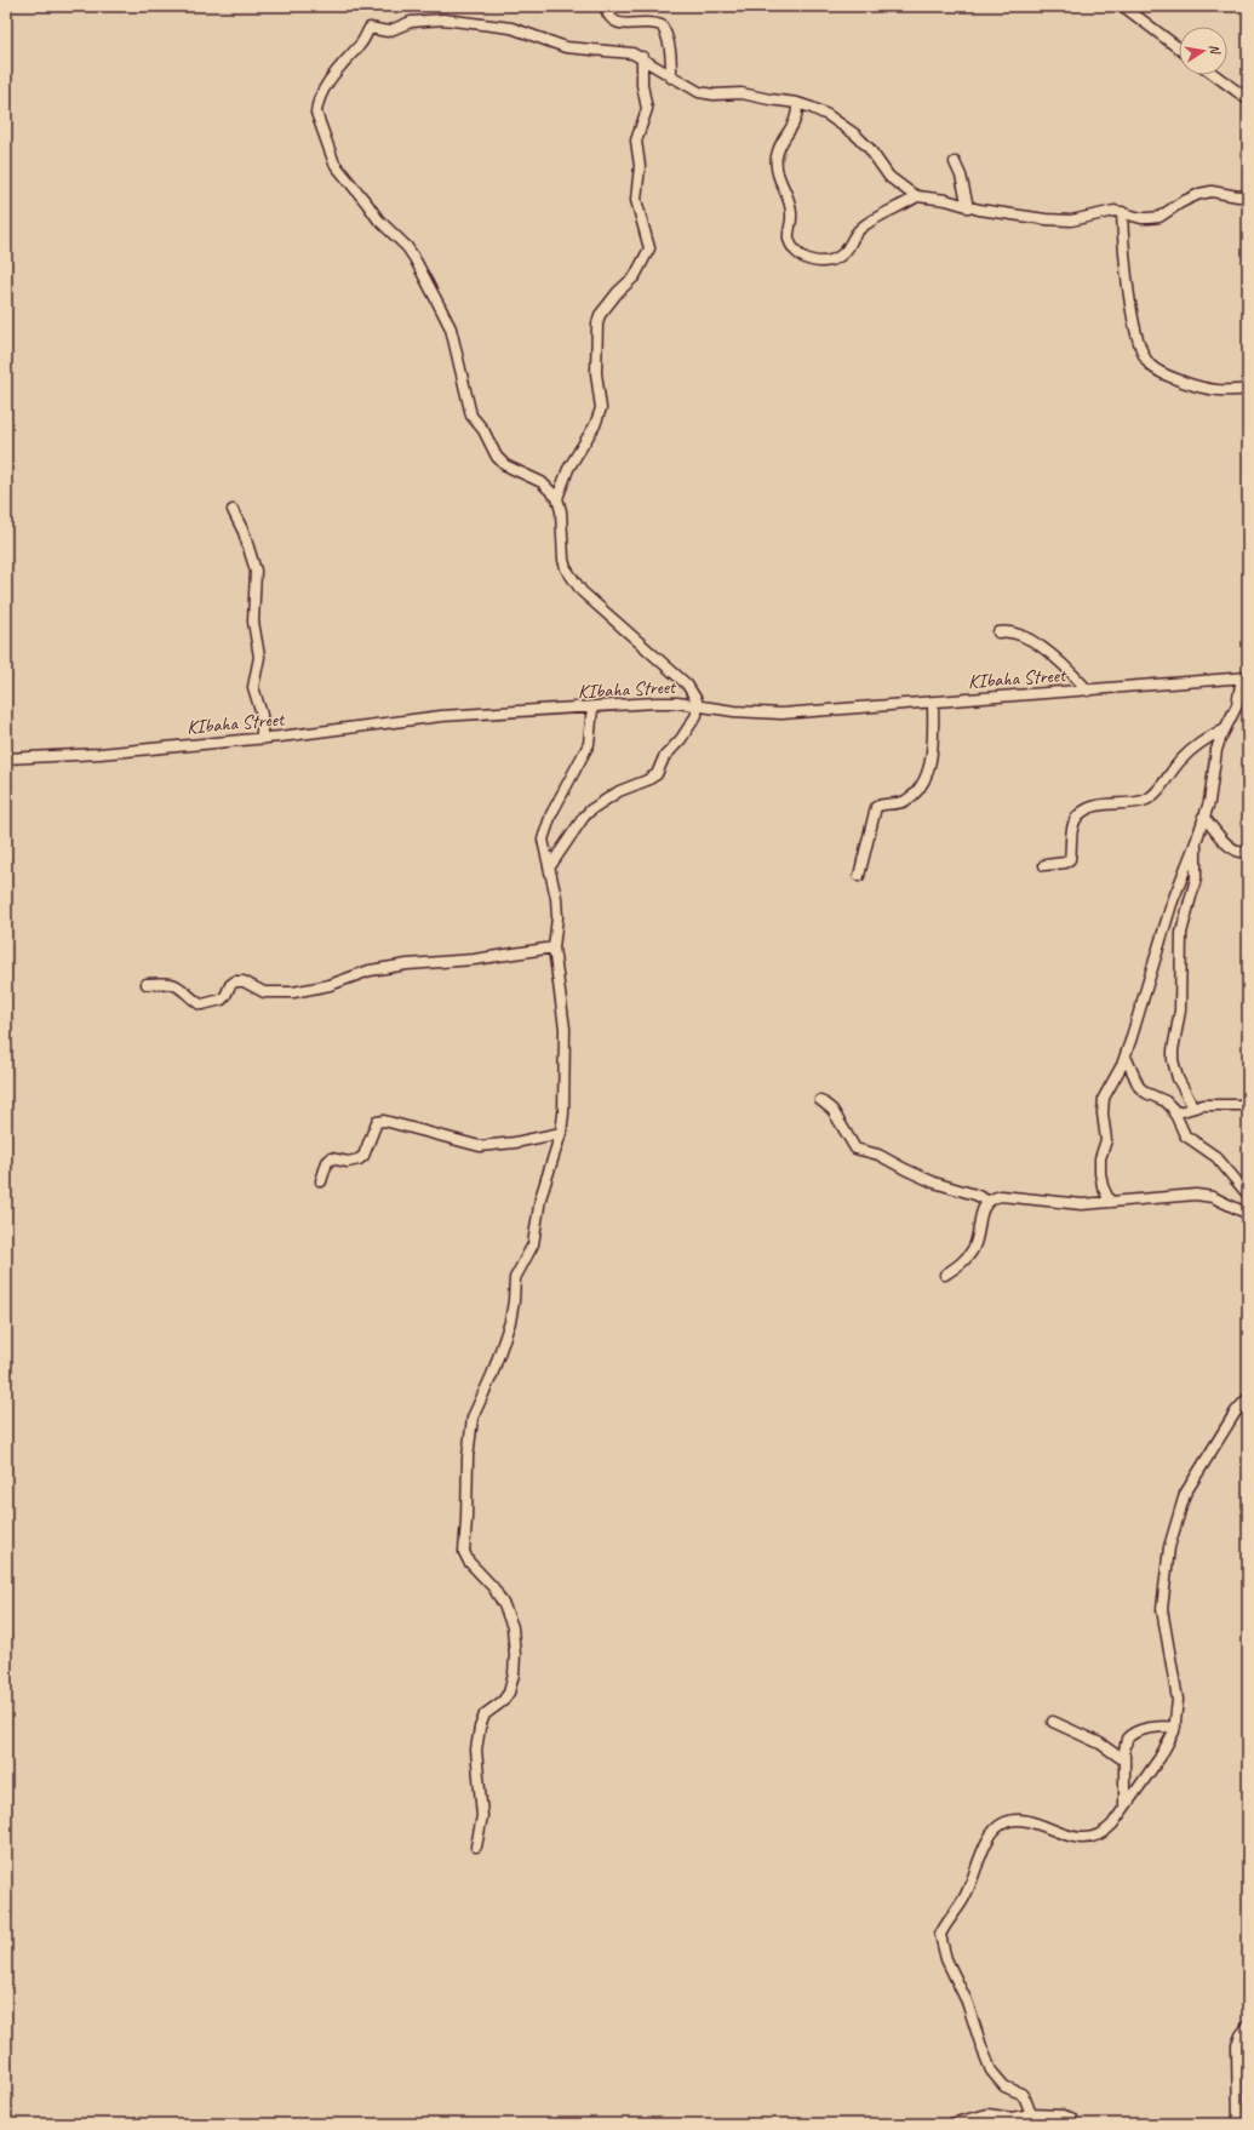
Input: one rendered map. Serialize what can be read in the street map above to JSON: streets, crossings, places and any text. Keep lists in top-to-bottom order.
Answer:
{
  "streets": {
    "street": ["KIbaha Street"]
  },
  "north": "right"
}
